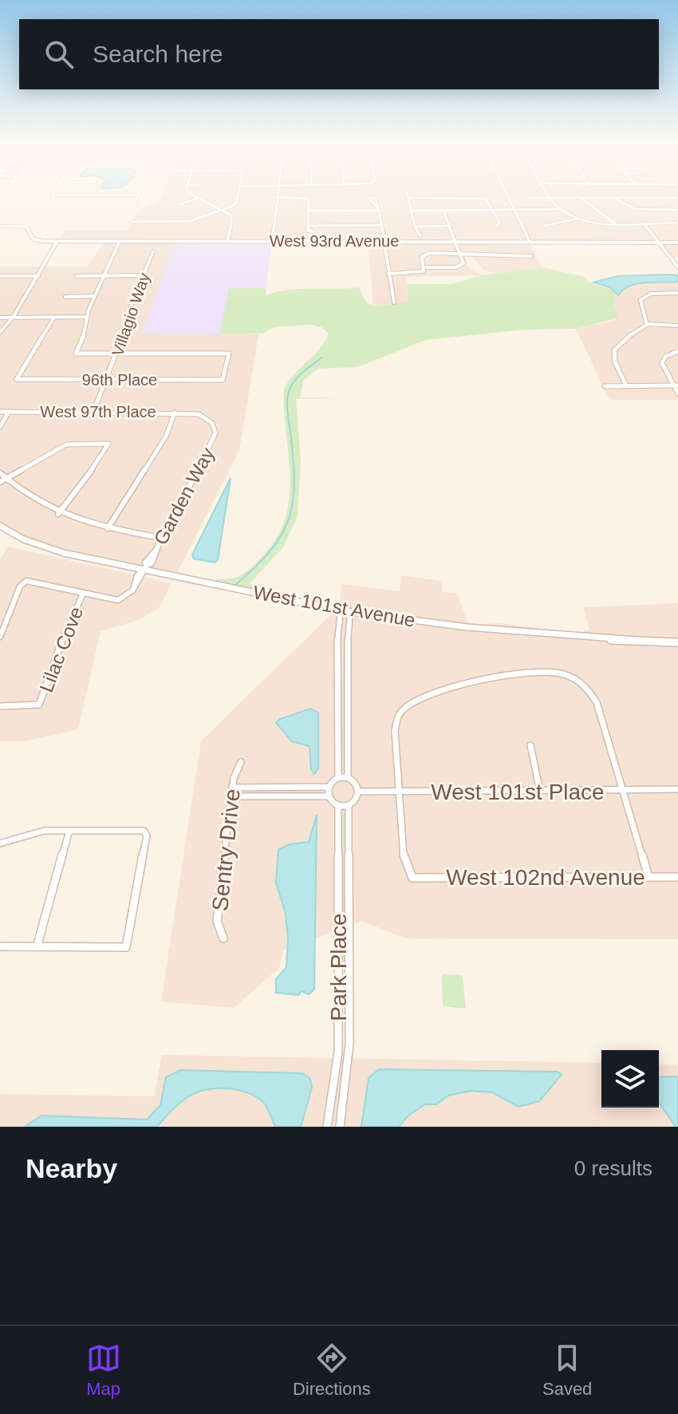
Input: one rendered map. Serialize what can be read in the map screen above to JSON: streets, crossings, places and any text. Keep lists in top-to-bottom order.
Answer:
{
  "streets": {
    "street": [
      "West 93rd Avenue",
      "Villagio Way",
      "96th Place",
      "West 97th Place",
      "Garden Way",
      "West 101st Avenue",
      "Lilac Cove",
      "West 101st Place",
      "Sentry Drive",
      "West 102nd Avenue",
      "Park Place"
    ]
  },
  "crossings": [
    ["Villagio Way", "96th Place"],
    ["Villagio Way", "West 97th Place"],
    ["West 97th Place", "Garden Way"],
    ["Garden Way", "West 101st Avenue"],
    ["Garden Way", "Lilac Cove"],
    ["West 101st Place", "West 102nd Avenue"],
    ["West 101st Place", "Park Place"]
  ],
  "page": {
    "search": "Search here",
    "heading": ["Nearby", "0 results"],
    "nav": ["Map", "Directions", "Saved"]
  }
}
